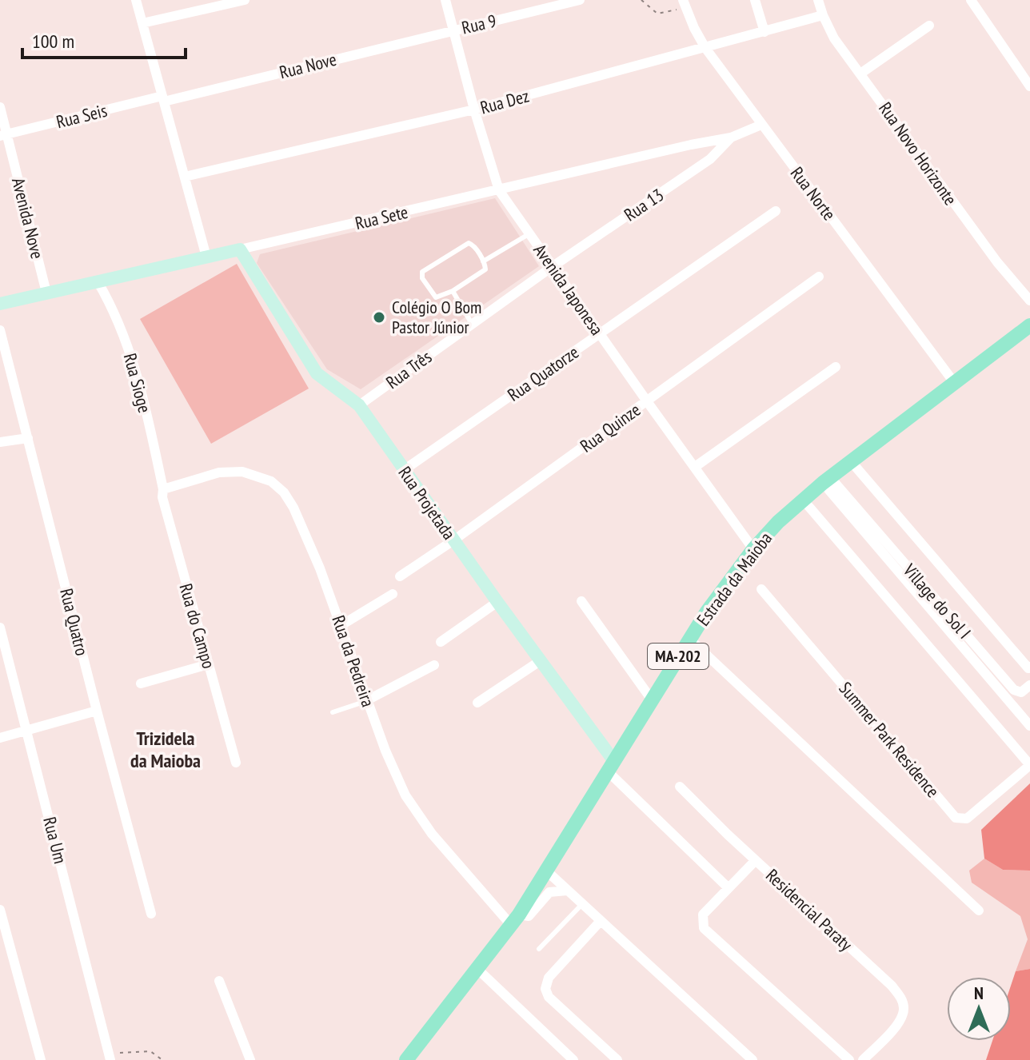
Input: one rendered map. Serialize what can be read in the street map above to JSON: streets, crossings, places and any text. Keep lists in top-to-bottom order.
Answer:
{
  "streets": {
    "main road": ["Estrada da Maioba", "MA-202"],
    "street": [
      "Rua 9",
      "Rua Nove",
      "Rua Dez",
      "Rua Seis",
      "Rua Novo Horizonte",
      "Rua Norte",
      "Rua 13",
      "Rua Sete",
      "Avenida Nove",
      "Avenida Japonesa",
      "Rua Três",
      "Rua Quatorze",
      "Rua Sioge",
      "Rua Quinze",
      "Rua Projetada",
      "Village do Sol I",
      "Rua Quatro",
      "Rua do Campo",
      "Rua da Pedreira",
      "Summer Park Residence",
      "Rua Um",
      "Residencial Paraty"
    ]
  },
  "crossings": [
    ["Rua 9", "Rua Nove"],
    ["Rua 9", "Avenida Japonesa"],
    ["Rua Nove", "Rua Seis"],
    ["Rua Nove", "Avenida Japonesa"],
    ["Rua Dez", "Rua Novo Horizonte"],
    ["Rua Dez", "Rua Norte"],
    ["Rua Dez", "Avenida Japonesa"],
    ["Rua Seis", "Avenida Nove"],
    ["Rua Norte", "Rua Sete"],
    ["Rua Norte", "Estrada da Maioba"],
    ["Rua 13", "Rua Sete"],
    ["Rua 13", "Avenida Japonesa"],
    ["Rua 13", "Rua Três"],
    ["Rua Sete", "Avenida Nove"],
    ["Rua Sete", "Avenida Japonesa"],
    ["Rua Sete", "Rua Sioge"],
    ["Rua Sete", "Rua Projetada"],
    ["Avenida Japonesa", "Rua Três"],
    ["Avenida Japonesa", "Rua Quatorze"],
    ["Avenida Japonesa", "Rua Quinze"],
    ["Avenida Japonesa", "Estrada da Maioba"],
    ["Rua Três", "Rua Projetada"],
    ["Rua Quatorze", "Rua Projetada"],
    ["Rua Sioge", "Rua do Campo"],
    ["Rua Sioge", "Rua da Pedreira"],
    ["Rua Quinze", "Rua Projetada"],
    ["Rua Projetada", "Estrada da Maioba"],
    ["Estrada da Maioba", "Village do Sol I"],
    ["Estrada da Maioba", "Rua da Pedreira"],
    ["Estrada da Maioba", "Summer Park Residence"],
    ["Rua do Campo", "Rua da Pedreira"]
  ],
  "districts": ["Trizidela da Maioba"],
  "places": ["Colégio O Bom Pastor Júnior"],
  "scale_bar": "100 m",
  "north": "top"
}
